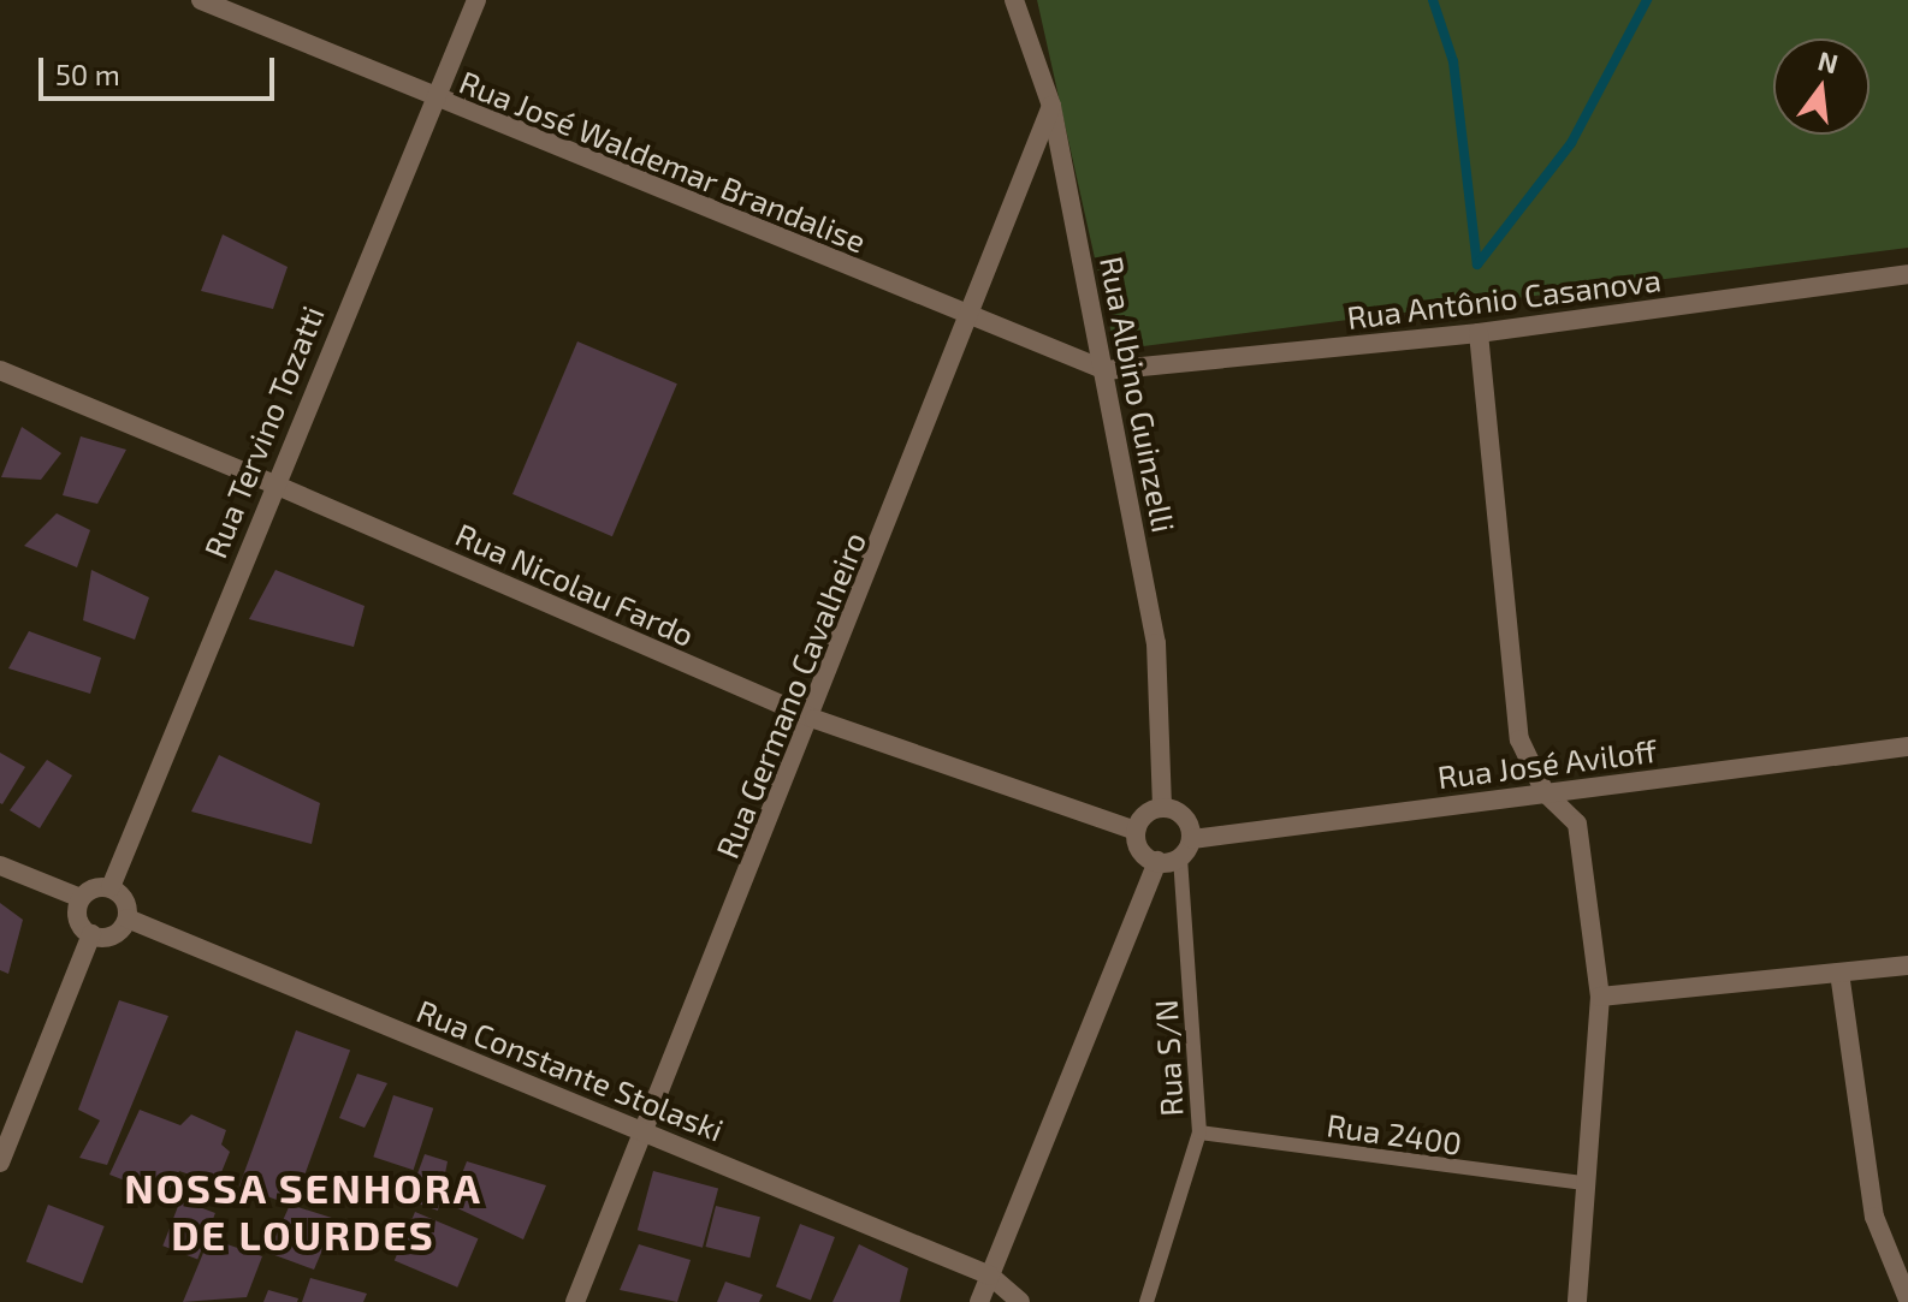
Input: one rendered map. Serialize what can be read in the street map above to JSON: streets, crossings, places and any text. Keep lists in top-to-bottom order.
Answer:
{
  "streets": {
    "street": [
      "Rua José Waldemar Brandalise",
      "Rua Antônio Casanova",
      "Rua Albino Guinzelli",
      "Rua Tervino Tozatti",
      "Rua Nicolau Fardo",
      "Rua Germano Cavalheiro",
      "Rua José Aviloff",
      "Rua Constante Stolaski"
    ],
    "lane": ["Rua S/N", "Rua 2400"]
  },
  "crossings": [
    ["Rua José Waldemar Brandalise", "Rua Antônio Casanova"],
    ["Rua José Waldemar Brandalise", "Rua Albino Guinzelli"],
    ["Rua José Waldemar Brandalise", "Rua Tervino Tozatti"],
    ["Rua José Waldemar Brandalise", "Rua Germano Cavalheiro"],
    ["Rua Antônio Casanova", "Rua Albino Guinzelli"],
    ["Rua Albino Guinzelli", "Rua Nicolau Fardo"],
    ["Rua Albino Guinzelli", "Rua Germano Cavalheiro"],
    ["Rua Albino Guinzelli", "Rua José Aviloff"],
    ["Rua Albino Guinzelli", "Rua S/N"],
    ["Rua Tervino Tozatti", "Rua Nicolau Fardo"],
    ["Rua Tervino Tozatti", "Rua Constante Stolaski"],
    ["Rua Nicolau Fardo", "Rua Germano Cavalheiro"],
    ["Rua Nicolau Fardo", "Rua José Aviloff"],
    ["Rua Nicolau Fardo", "Rua S/N"],
    ["Rua Germano Cavalheiro", "Rua Constante Stolaski"],
    ["Rua José Aviloff", "Rua S/N"],
    ["Rua S/N", "Rua 2400"]
  ],
  "districts": ["NOSSA SENHORA DE LOURDES"],
  "scale_bar": "50 m",
  "north": "top"
}
